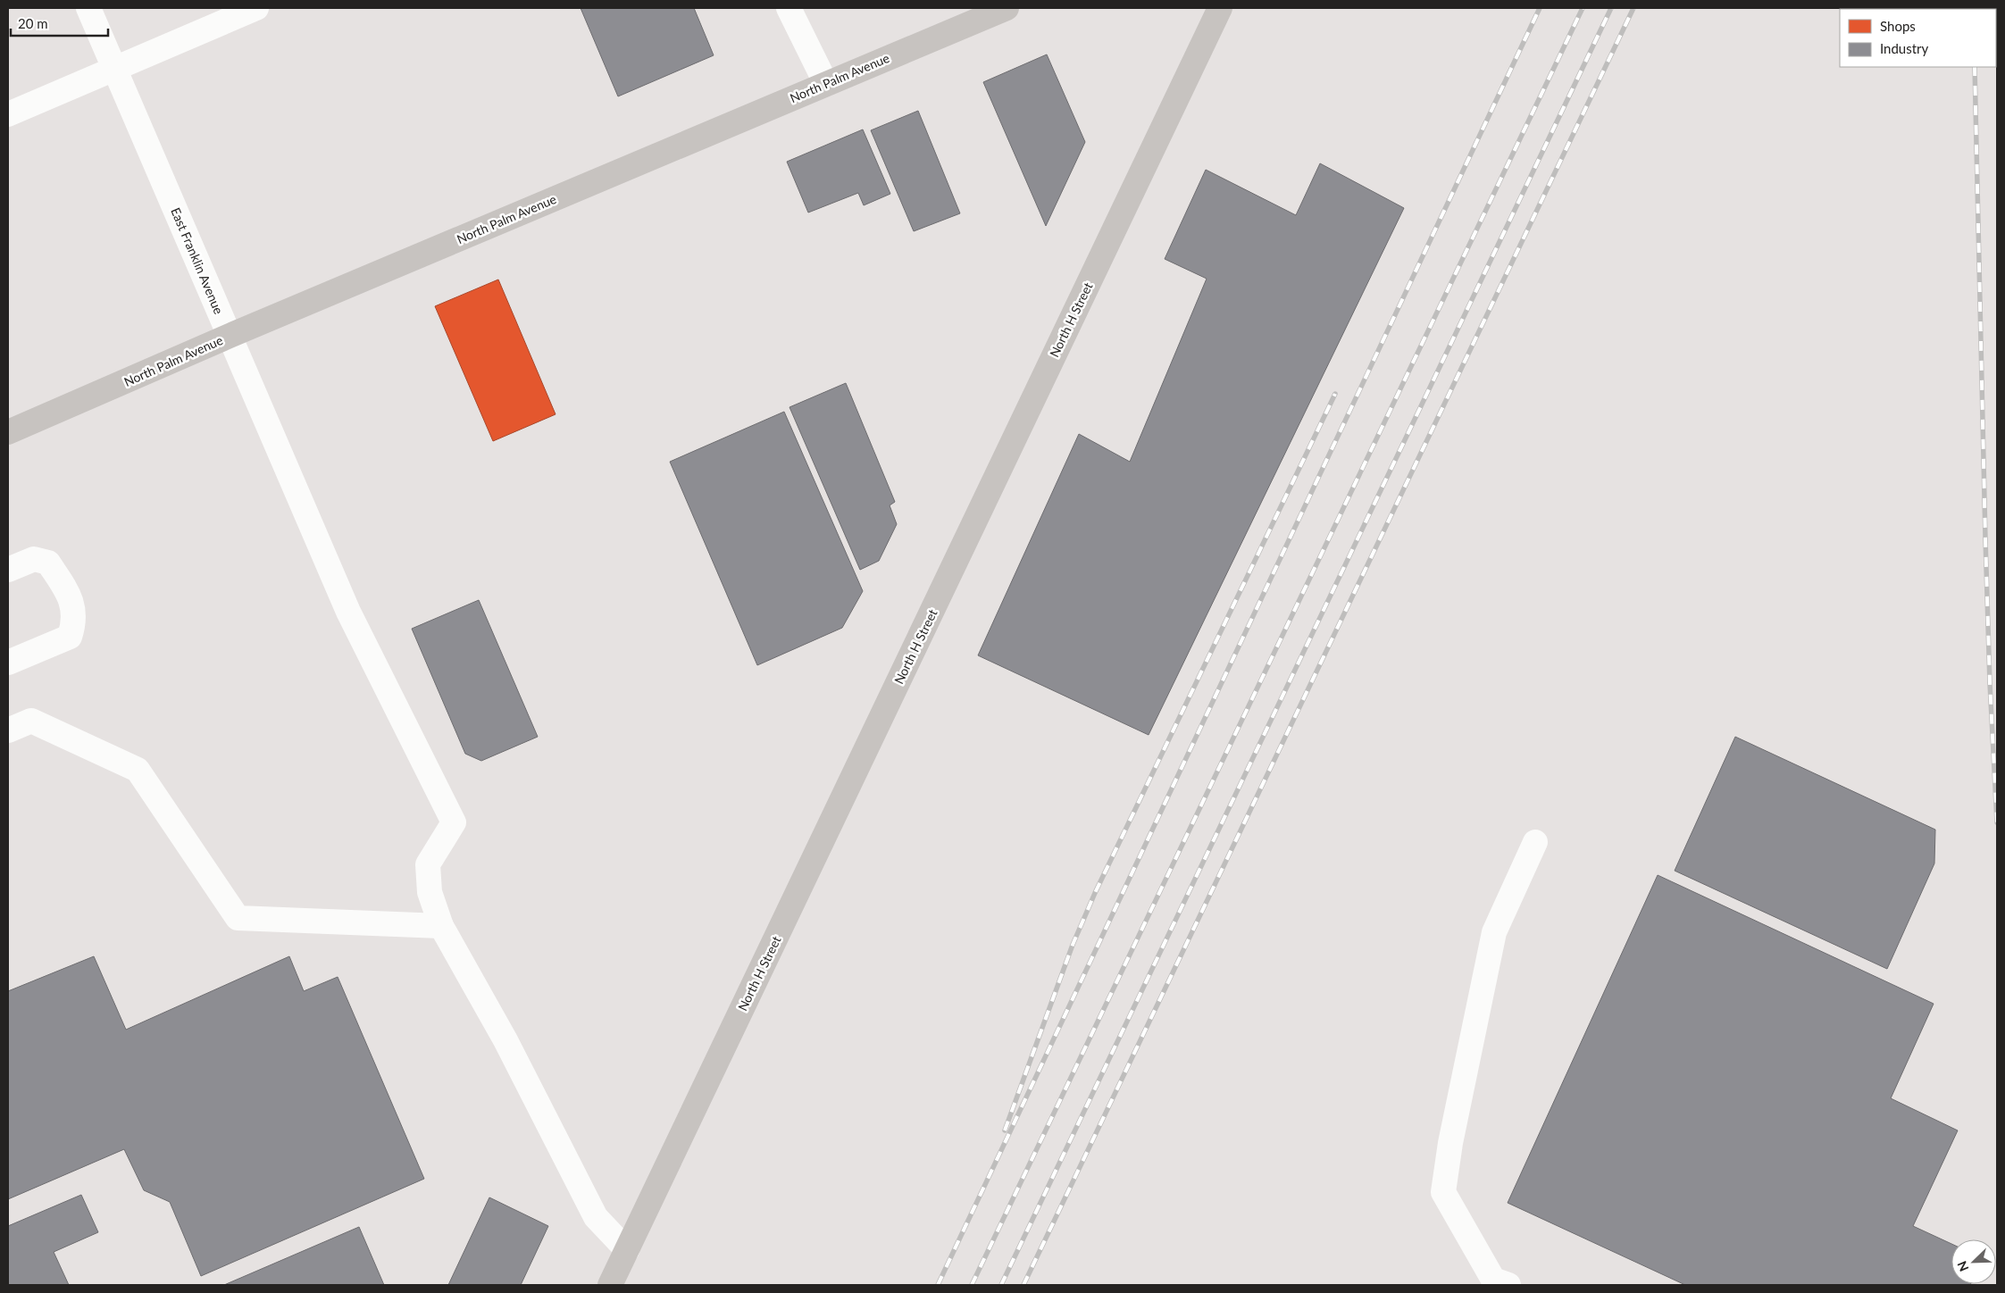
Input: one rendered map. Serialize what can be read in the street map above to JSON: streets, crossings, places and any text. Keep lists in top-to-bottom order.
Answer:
{
  "streets": {
    "main road": ["North Palm Avenue", "North H Street"],
    "street": ["East Franklin Avenue"]
  },
  "crossings": [
    ["North Palm Avenue", "East Franklin Avenue"]
  ],
  "legend": ["Shops", "Industry"],
  "scale_bar": "20 m",
  "north": "bottom left"
}
